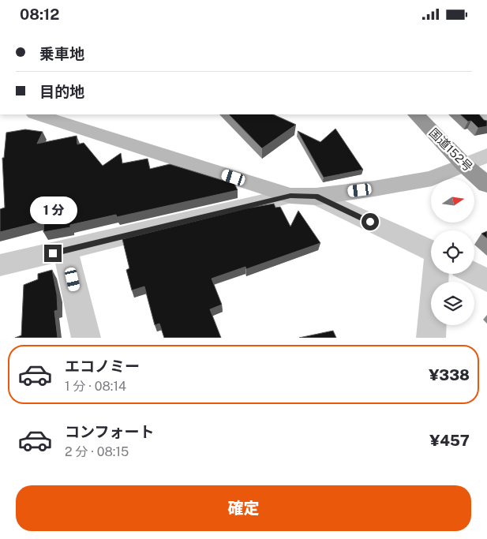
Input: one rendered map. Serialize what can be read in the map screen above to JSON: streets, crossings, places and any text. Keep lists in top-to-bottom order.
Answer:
{
  "streets": {
    "highway": ["国道152号"]
  },
  "north": "right",
  "page": {
    "status": "08:12",
    "banner": ["乗車地", "目的地"],
    "bubble": "1 分",
    "list": [
      {
        "name": "エコノミー",
        "note": "1 分 · 08:14",
        "value": "¥338"
      },
      {
        "name": "コンフォート",
        "note": "2 分 · 08:15",
        "value": "¥457"
      }
    ],
    "buttons": "確定"
  }
}
